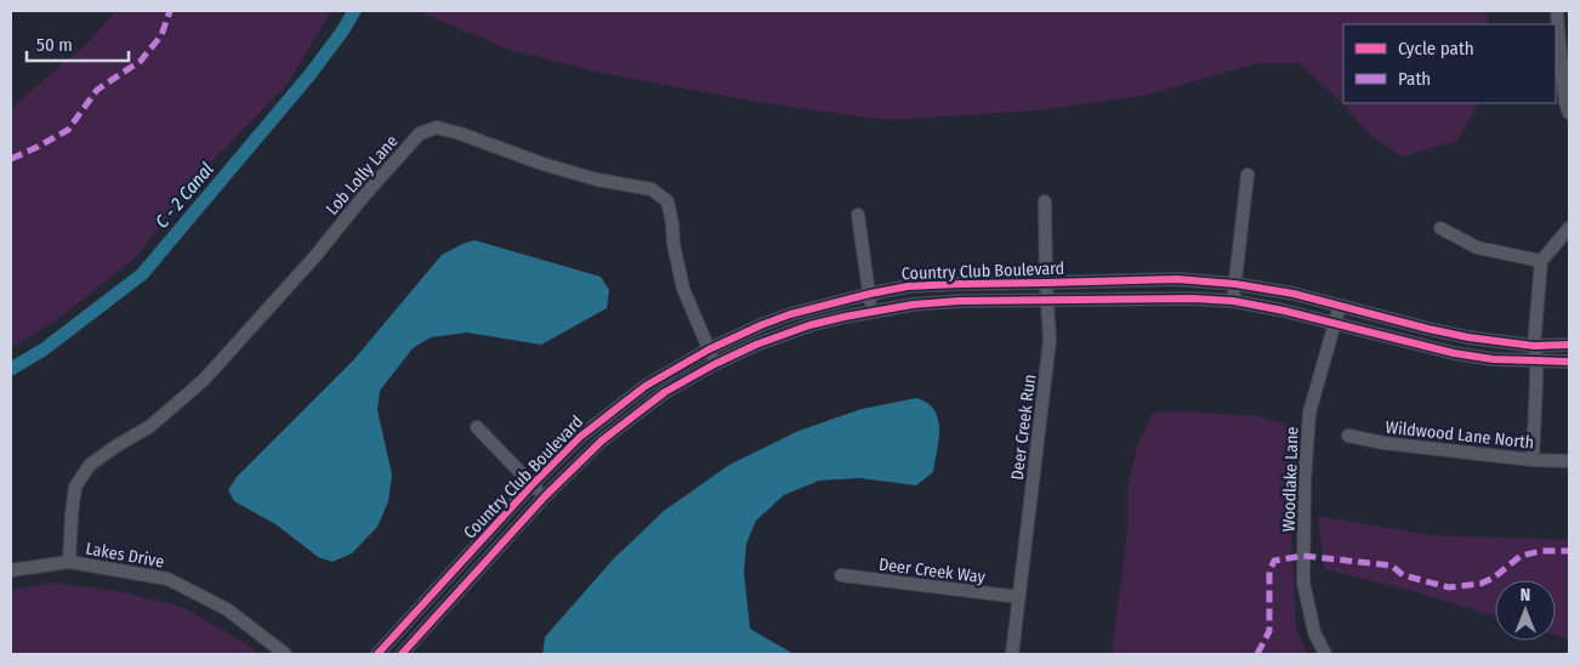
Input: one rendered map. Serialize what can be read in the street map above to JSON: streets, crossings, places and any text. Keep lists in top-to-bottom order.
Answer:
{
  "streets": {
    "street": [
      "Lob Lolly Lane",
      "Country Club Boulevard",
      "Deer Creek Run",
      "Wildwood Lane North",
      "Woodlake Lane",
      "Lakes Drive",
      "Deer Creek Way"
    ]
  },
  "crossings": [
    ["Lob Lolly Lane", "Country Club Boulevard"],
    ["Lob Lolly Lane", "Lakes Drive"],
    ["Country Club Boulevard", "Deer Creek Run"],
    ["Country Club Boulevard", "Woodlake Lane"],
    ["Deer Creek Run", "Deer Creek Way"]
  ],
  "water": ["C - 2 Canal"],
  "legend": ["Cycle path", "Path"],
  "scale_bar": "50 m",
  "north": "top"
}
